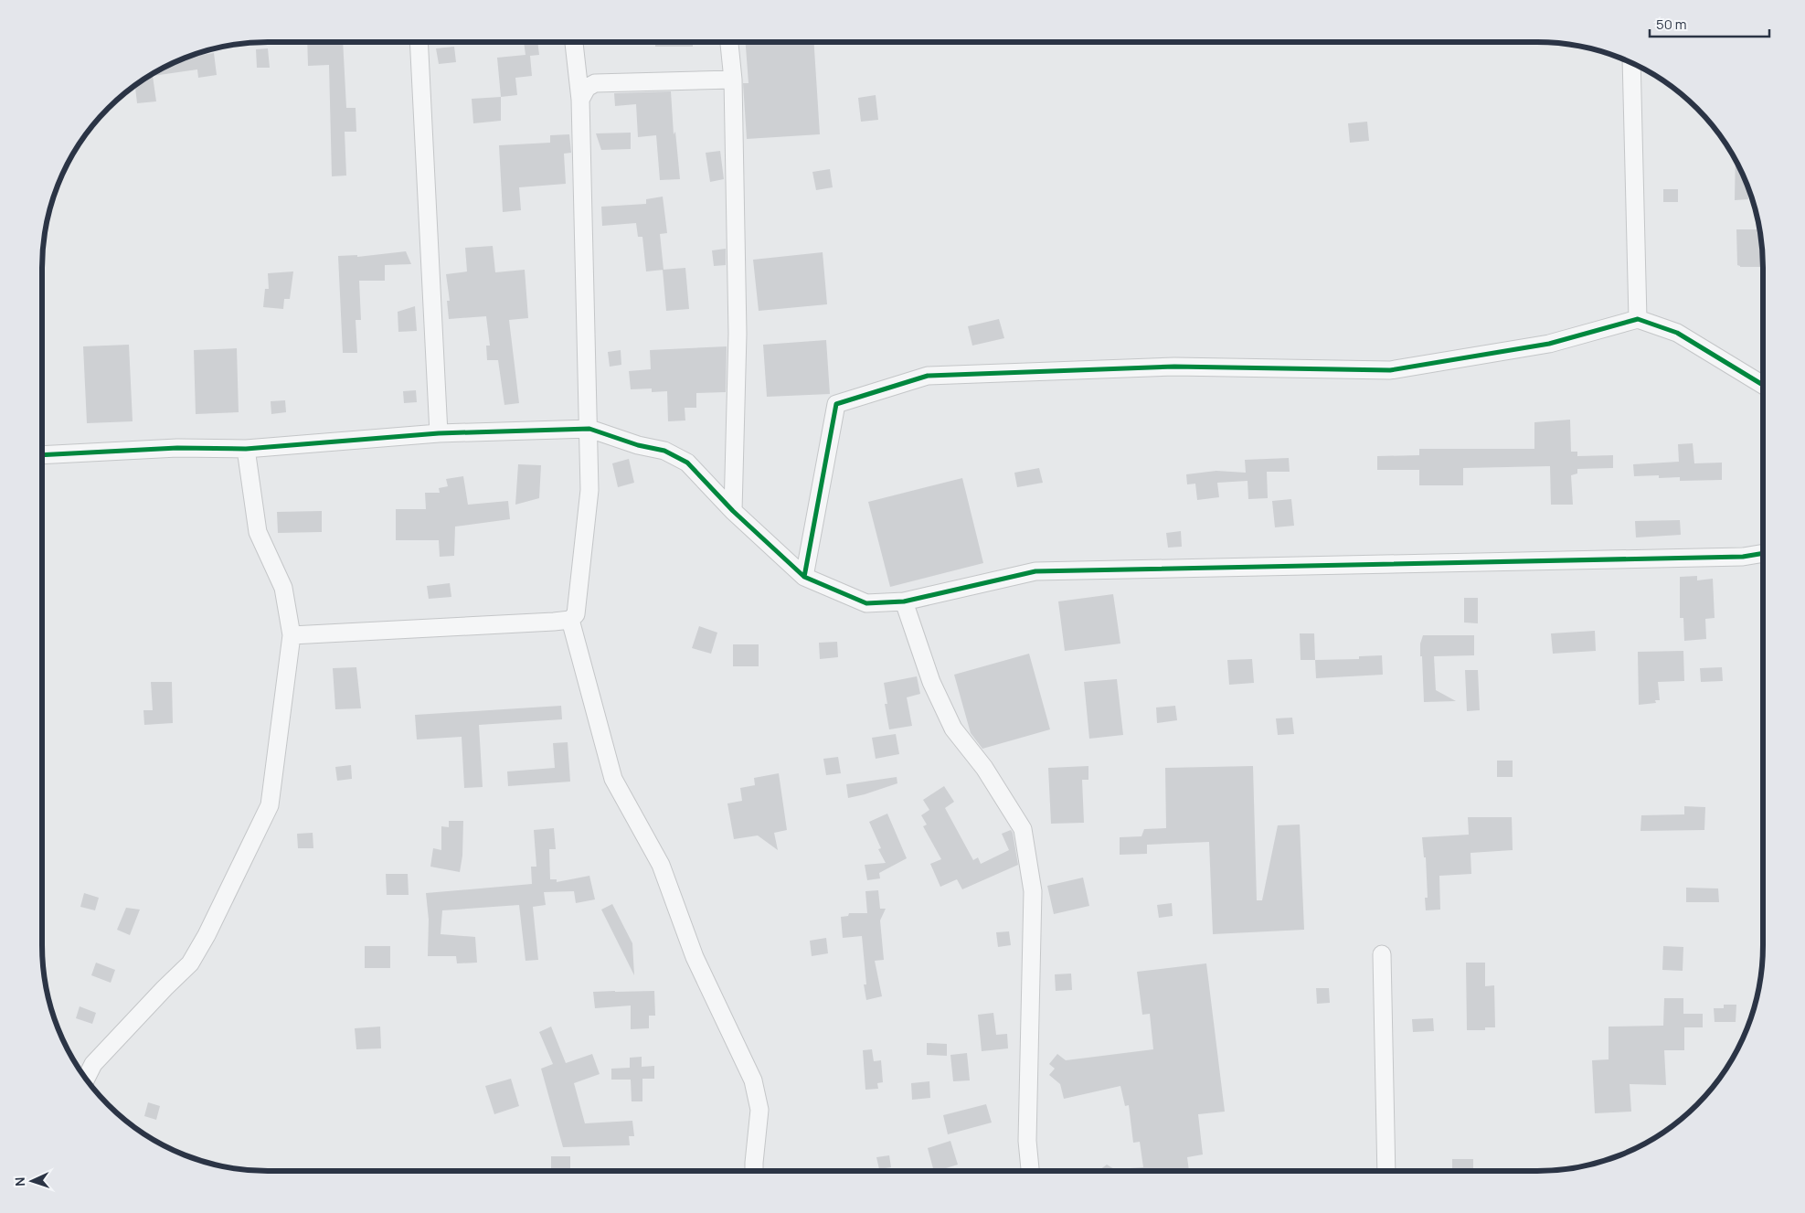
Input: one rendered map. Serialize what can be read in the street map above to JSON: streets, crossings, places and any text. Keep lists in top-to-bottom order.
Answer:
{
  "scale_bar": "50 m",
  "north": "left"
}
